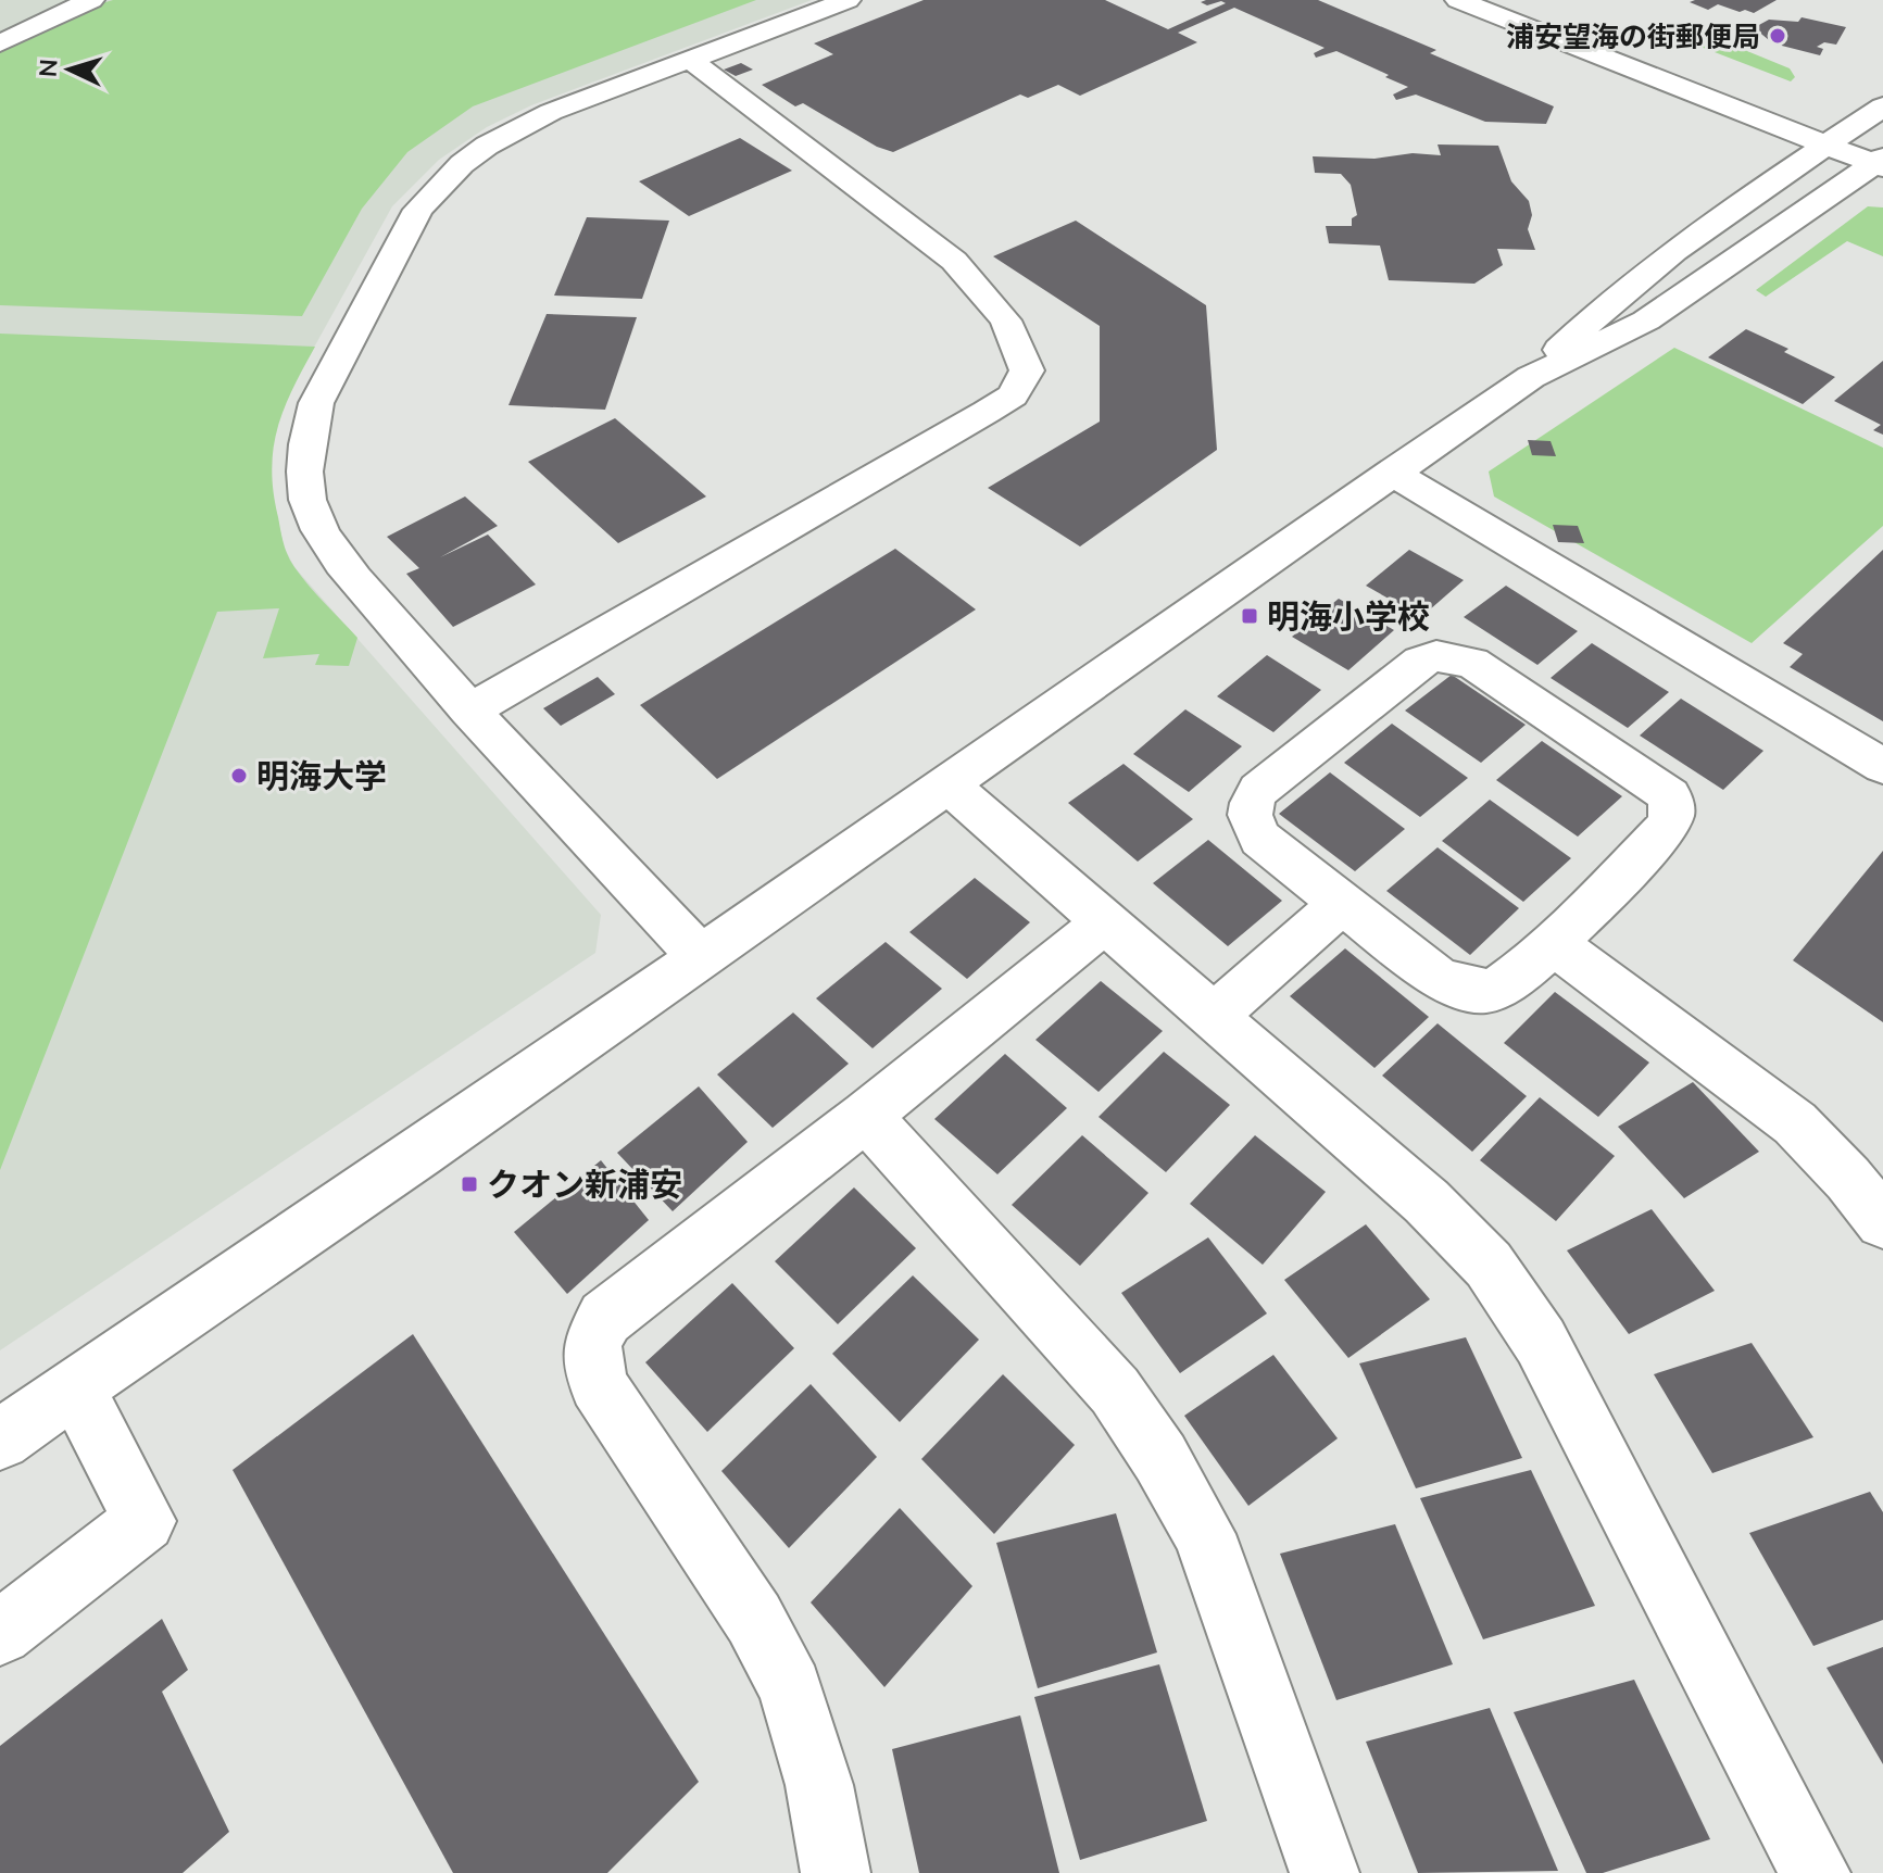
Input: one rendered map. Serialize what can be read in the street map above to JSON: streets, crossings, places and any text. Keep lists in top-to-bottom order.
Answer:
{
  "places": {
    "other": ["浦安望海の街郵便局", "明海大学"],
    "transit": ["明海小学校", "クオン新浦安"]
  },
  "north": "left"
}
